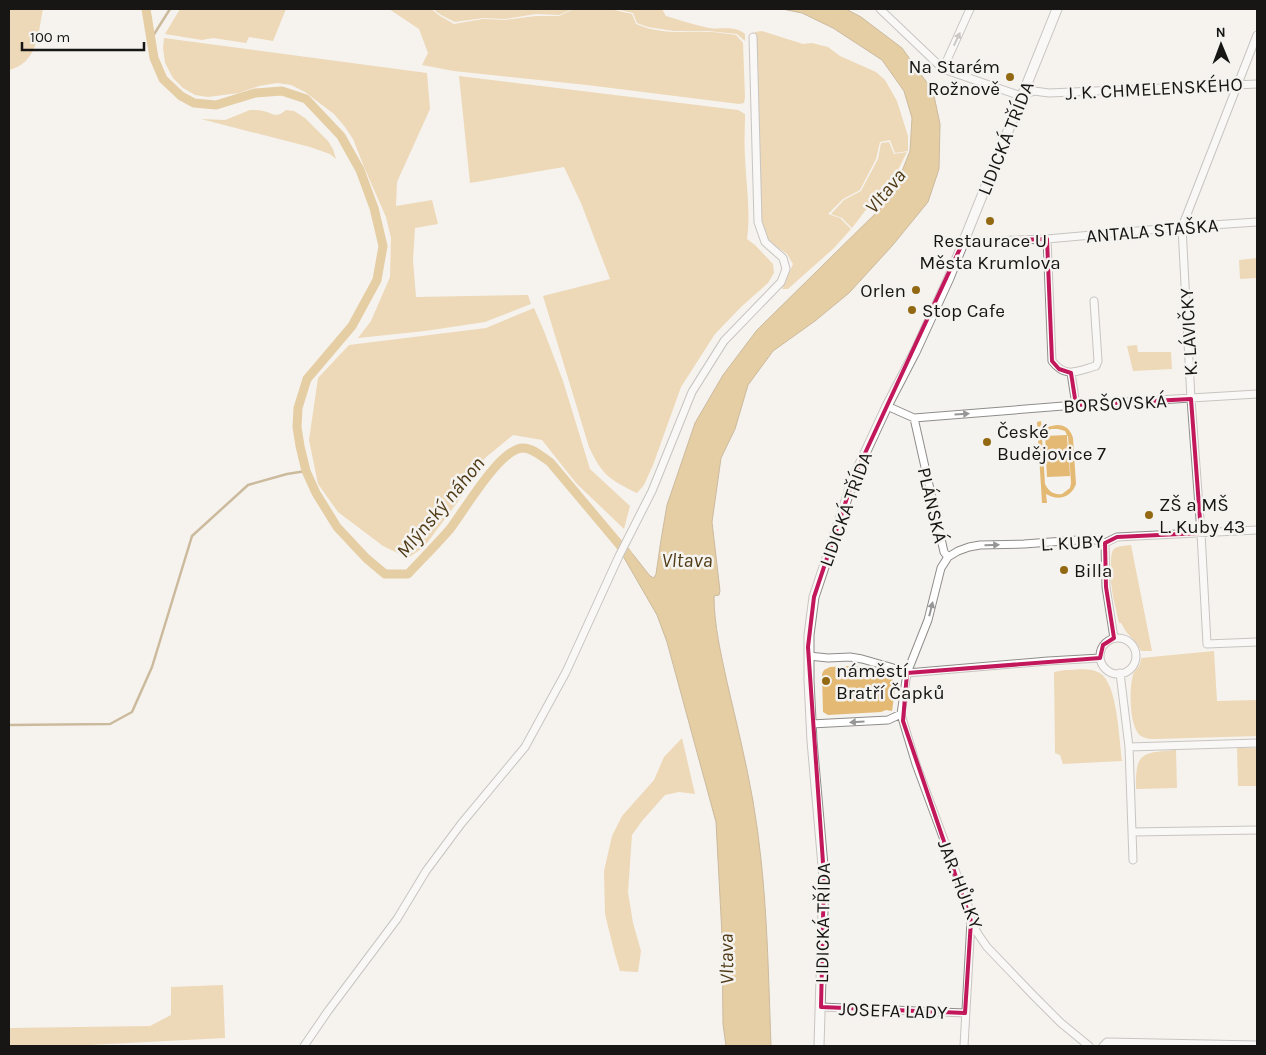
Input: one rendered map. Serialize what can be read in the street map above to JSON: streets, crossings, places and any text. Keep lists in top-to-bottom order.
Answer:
{
  "streets": {
    "street": [
      "J. K. CHMELENSKÉHO",
      "LIDICKÁ TŘÍDA",
      "ANTALA STAŠKA",
      "K. LÁVIČKY",
      "BORŠOVSKÁ",
      "PLÁNSKÁ",
      "L. KUBY",
      "JAR. HŮLKY",
      "JOSEFA LADY"
    ]
  },
  "crossings": [
    ["J. K. CHMELENSKÉHO", "LIDICKÁ TŘÍDA"],
    ["J. K. CHMELENSKÉHO", "K. LÁVIČKY"],
    ["LIDICKÁ TŘÍDA", "ANTALA STAŠKA"],
    ["LIDICKÁ TŘÍDA", "JOSEFA LADY"],
    ["ANTALA STAŠKA", "K. LÁVIČKY"],
    ["K. LÁVIČKY", "BORŠOVSKÁ"],
    ["K. LÁVIČKY", "L. KUBY"],
    ["BORŠOVSKÁ", "PLÁNSKÁ"],
    ["PLÁNSKÁ", "L. KUBY"],
    ["PLÁNSKÁ", "JAR. HŮLKY"]
  ],
  "one_way": ["BORŠOVSKÁ", "PLÁNSKÁ", "L. KUBY"],
  "water": ["Vltava", "Mlýnský náhon"],
  "places": [
    "Na Starém Rožnově",
    "Restaurace U Města Krumlova",
    "Orlen",
    "Stop Cafe",
    "České Budějovice 7",
    "ZŠ a MŠ L. Kuby 43",
    "Billa",
    "náměstí Bratří Čapků"
  ],
  "scale_bar": "100 m",
  "north": "top"
}
